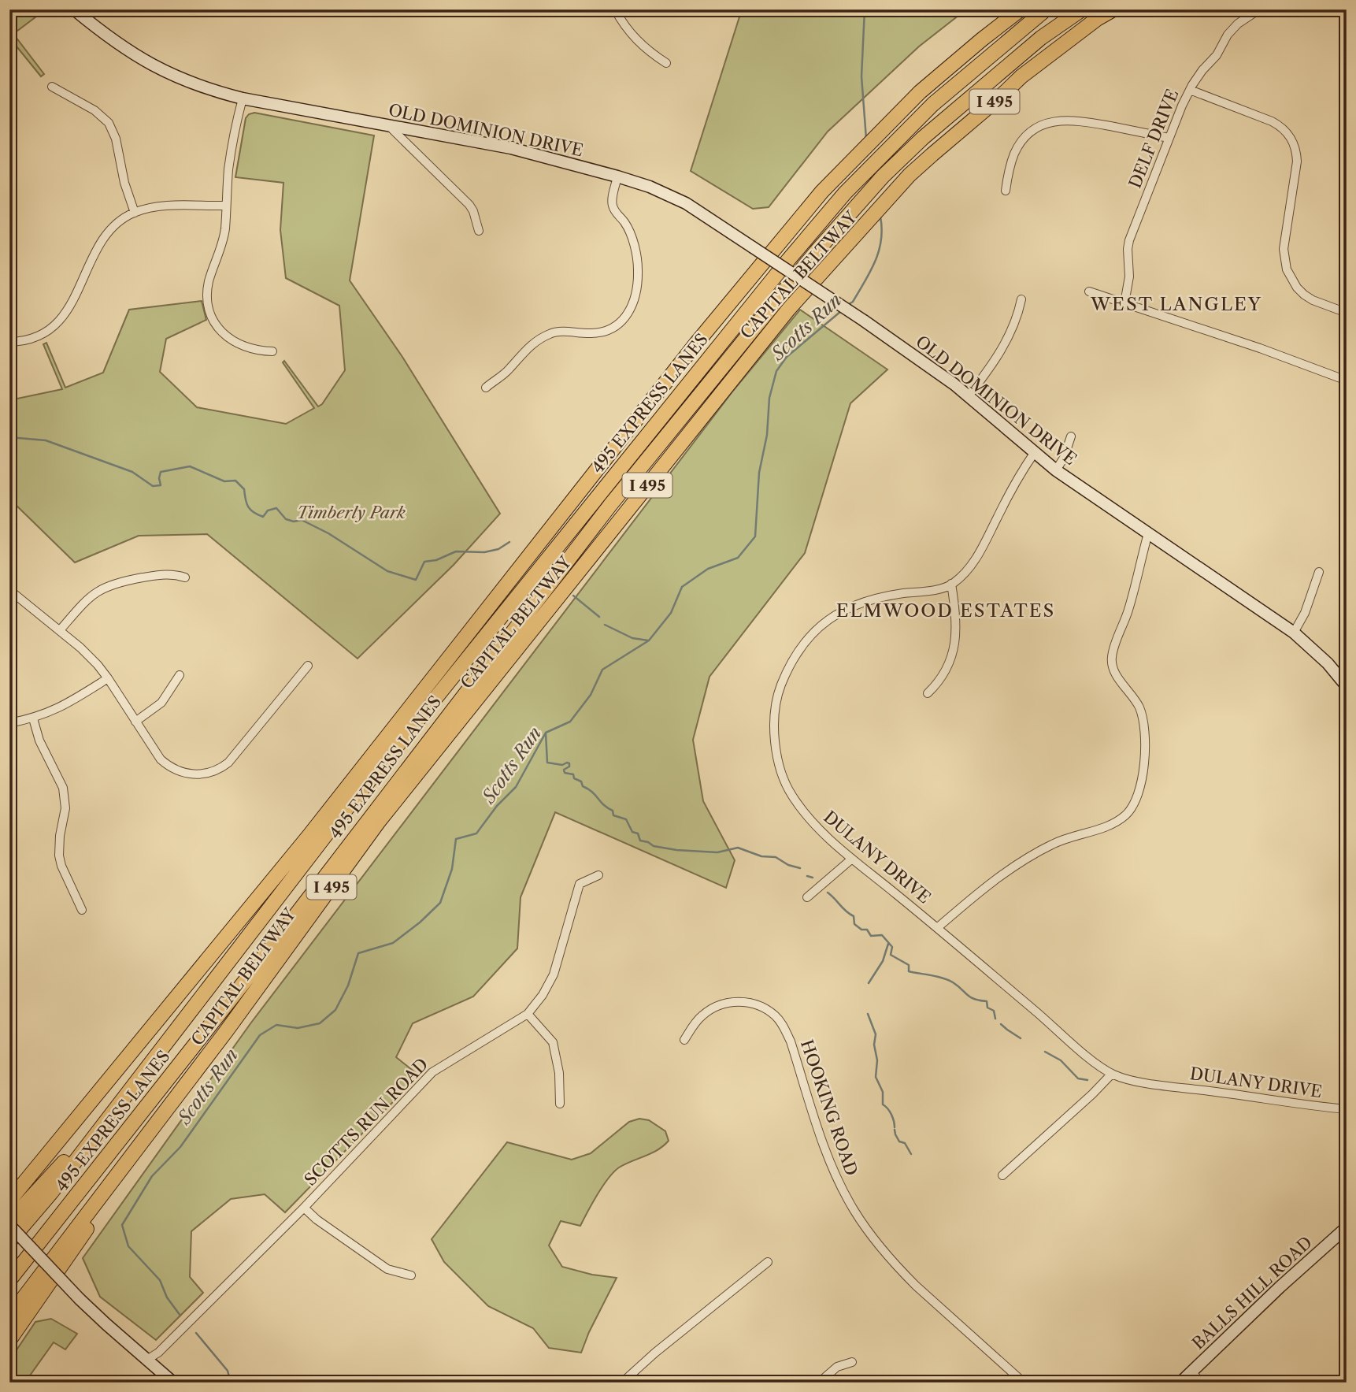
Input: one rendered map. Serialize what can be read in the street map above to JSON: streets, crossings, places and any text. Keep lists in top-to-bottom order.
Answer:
{
  "streets": {
    "highway": ["I 495", "CAPITAL BELTWAY", "495 EXPRESS LANES"],
    "main road": ["OLD DOMINION DRIVE", "BALLS HILL ROAD"],
    "street": [
      "DELF DRIVE",
      "DULANY DRIVE",
      "HOOKING ROAD",
      "SCOTTS RUN ROAD"
    ]
  },
  "districts": ["WEST LANGLEY", "ELMWOOD ESTATES"],
  "water": ["Scotts Run"],
  "parks": ["Timberly Park"]
}
